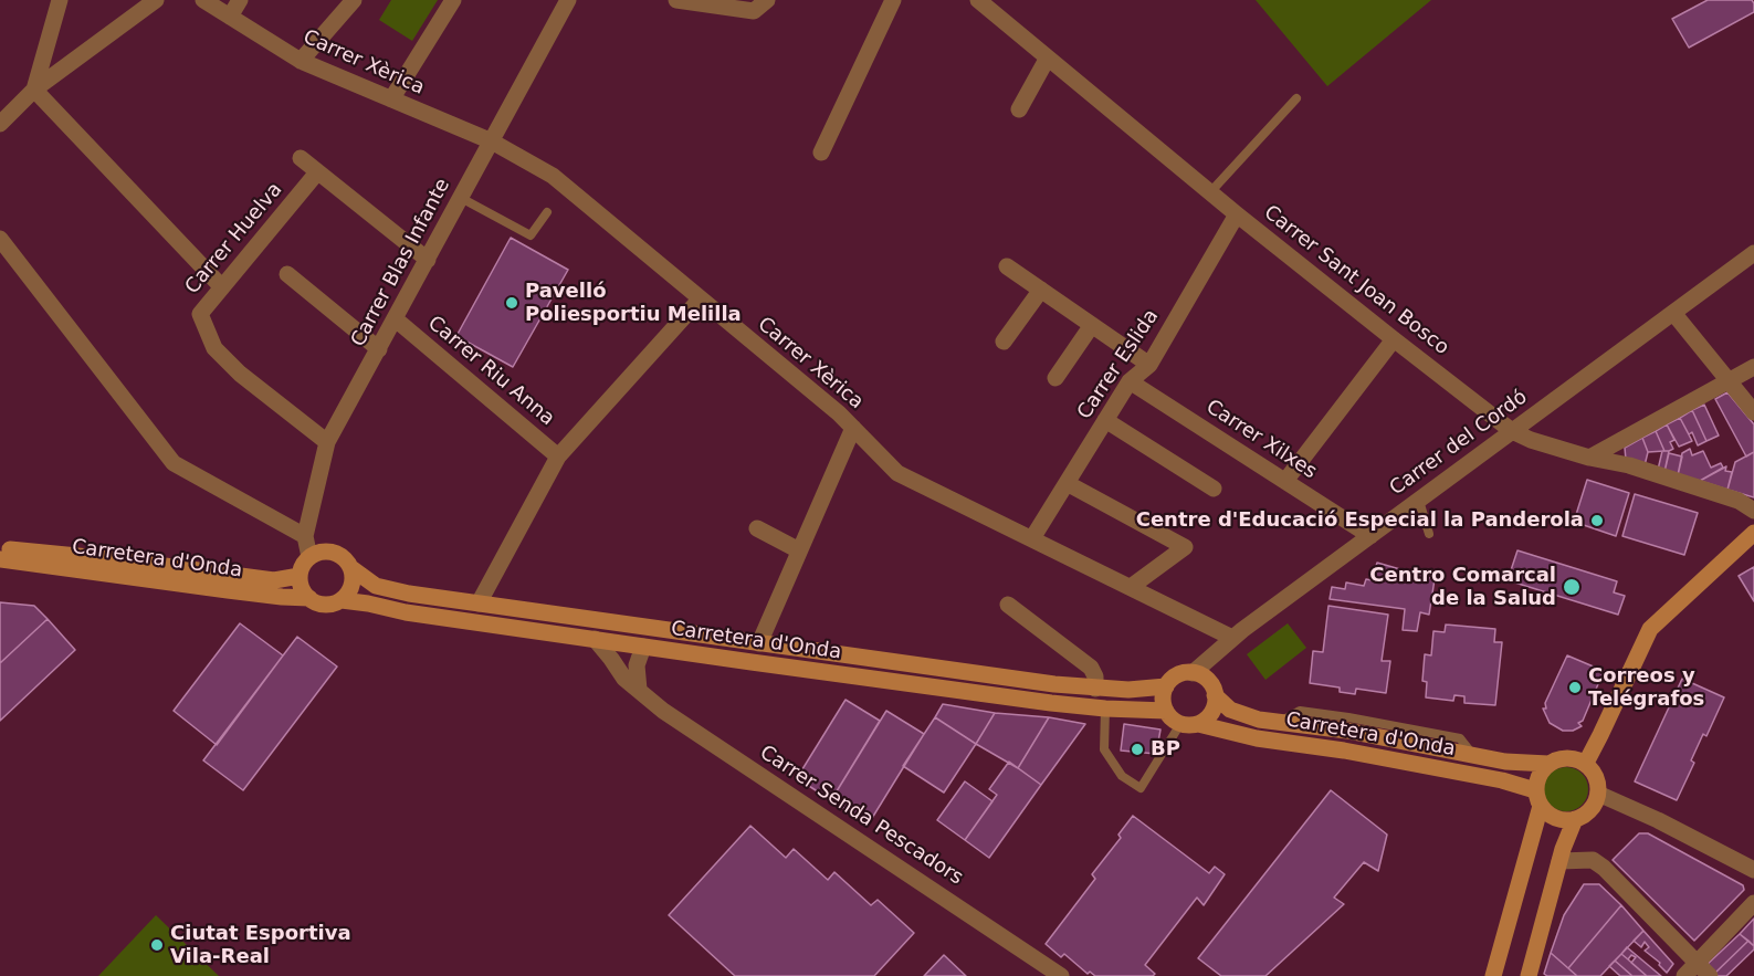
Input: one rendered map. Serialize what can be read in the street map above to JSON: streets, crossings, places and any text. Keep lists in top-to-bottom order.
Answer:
{
  "streets": {
    "main road": ["Carretera d'Onda"],
    "street": [
      "Carrer Xèrica",
      "Carrer Huelva",
      "Carrer Blas Infante",
      "Carrer Sant Joan Bosco",
      "Carrer Eslida",
      "Carrer Riu Anna",
      "Carrer Xilxes",
      "Carrer del Cordó",
      "Carrer Senda Pescadors"
    ]
  },
  "crossings": [
    ["Carrer Xèrica", "Carrer Blas Infante"],
    ["Carrer Xèrica", "Carrer Eslida"],
    ["Carrer Xèrica", "Carrer del Cordó"],
    ["Carrer Huelva", "Carrer Blas Infante"],
    ["Carrer Blas Infante", "Carrer Riu Anna"],
    ["Carrer Blas Infante", "Carretera d'Onda"],
    ["Carrer Sant Joan Bosco", "Carrer Eslida"],
    ["Carrer Sant Joan Bosco", "Carrer del Cordó"],
    ["Carrer Eslida", "Carrer Xilxes"],
    ["Carrer Xilxes", "Carrer del Cordó"],
    ["Carrer del Cordó", "Carretera d'Onda"],
    ["Carretera d'Onda", "Carrer Senda Pescadors"]
  ],
  "places": [
    "Pavelló Poliesportiu Melilla",
    "Centre d'Educació Especial la Panderola",
    "Centro Comarcal de la Salud",
    "Correos y Telégrafos",
    "BP",
    "Ciutat Esportiva Vila-Real"
  ]
}
